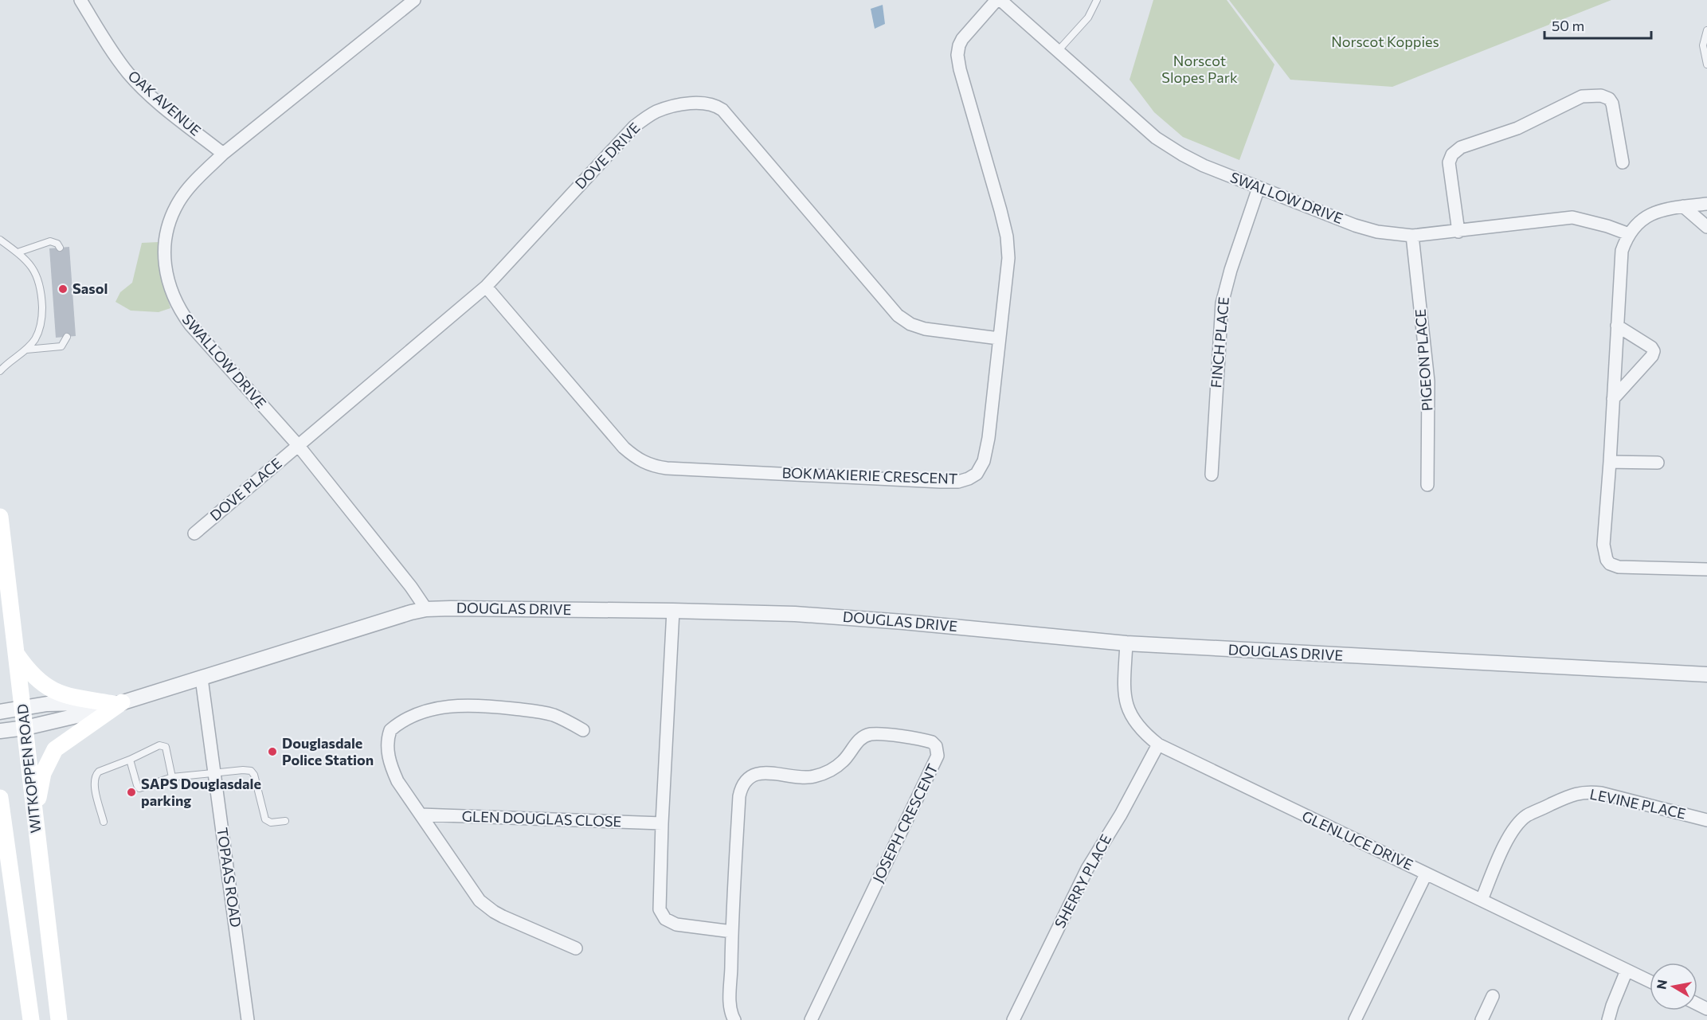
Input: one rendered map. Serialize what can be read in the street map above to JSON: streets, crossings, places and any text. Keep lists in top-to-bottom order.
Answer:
{
  "streets": {
    "main road": ["WITKOPPEN ROAD"],
    "street": [
      "OAK AVENUE",
      "DOVE DRIVE",
      "SWALLOW DRIVE",
      "FINCH PLACE",
      "PIGEON PLACE",
      "BOKMAKIERIE CRESCENT",
      "DOVE PLACE",
      "DOUGLAS DRIVE",
      "LEVINE PLACE",
      "GLEN DOUGLAS CLOSE",
      "JOSEPH CRESCENT",
      "GLENLUCE DRIVE",
      "TOPAAS ROAD",
      "SHERRY PLACE"
    ]
  },
  "crossings": [
    ["OAK AVENUE", "SWALLOW DRIVE"],
    ["DOVE DRIVE", "SWALLOW DRIVE"],
    ["DOVE DRIVE", "BOKMAKIERIE CRESCENT"],
    ["DOVE DRIVE", "DOVE PLACE"],
    ["SWALLOW DRIVE", "FINCH PLACE"],
    ["SWALLOW DRIVE", "PIGEON PLACE"],
    ["SWALLOW DRIVE", "DOVE PLACE"],
    ["SWALLOW DRIVE", "DOUGLAS DRIVE"],
    ["DOUGLAS DRIVE", "WITKOPPEN ROAD"],
    ["DOUGLAS DRIVE", "GLENLUCE DRIVE"],
    ["DOUGLAS DRIVE", "TOPAAS ROAD"],
    ["LEVINE PLACE", "GLENLUCE DRIVE"],
    ["GLENLUCE DRIVE", "SHERRY PLACE"]
  ],
  "parks": ["Norscot Koppies", "Norscot Slopes Park"],
  "places": ["Sasol", "Douglasdale Police Station", "SAPS Douglasdale parking"],
  "scale_bar": "50 m",
  "north": "left"
}
